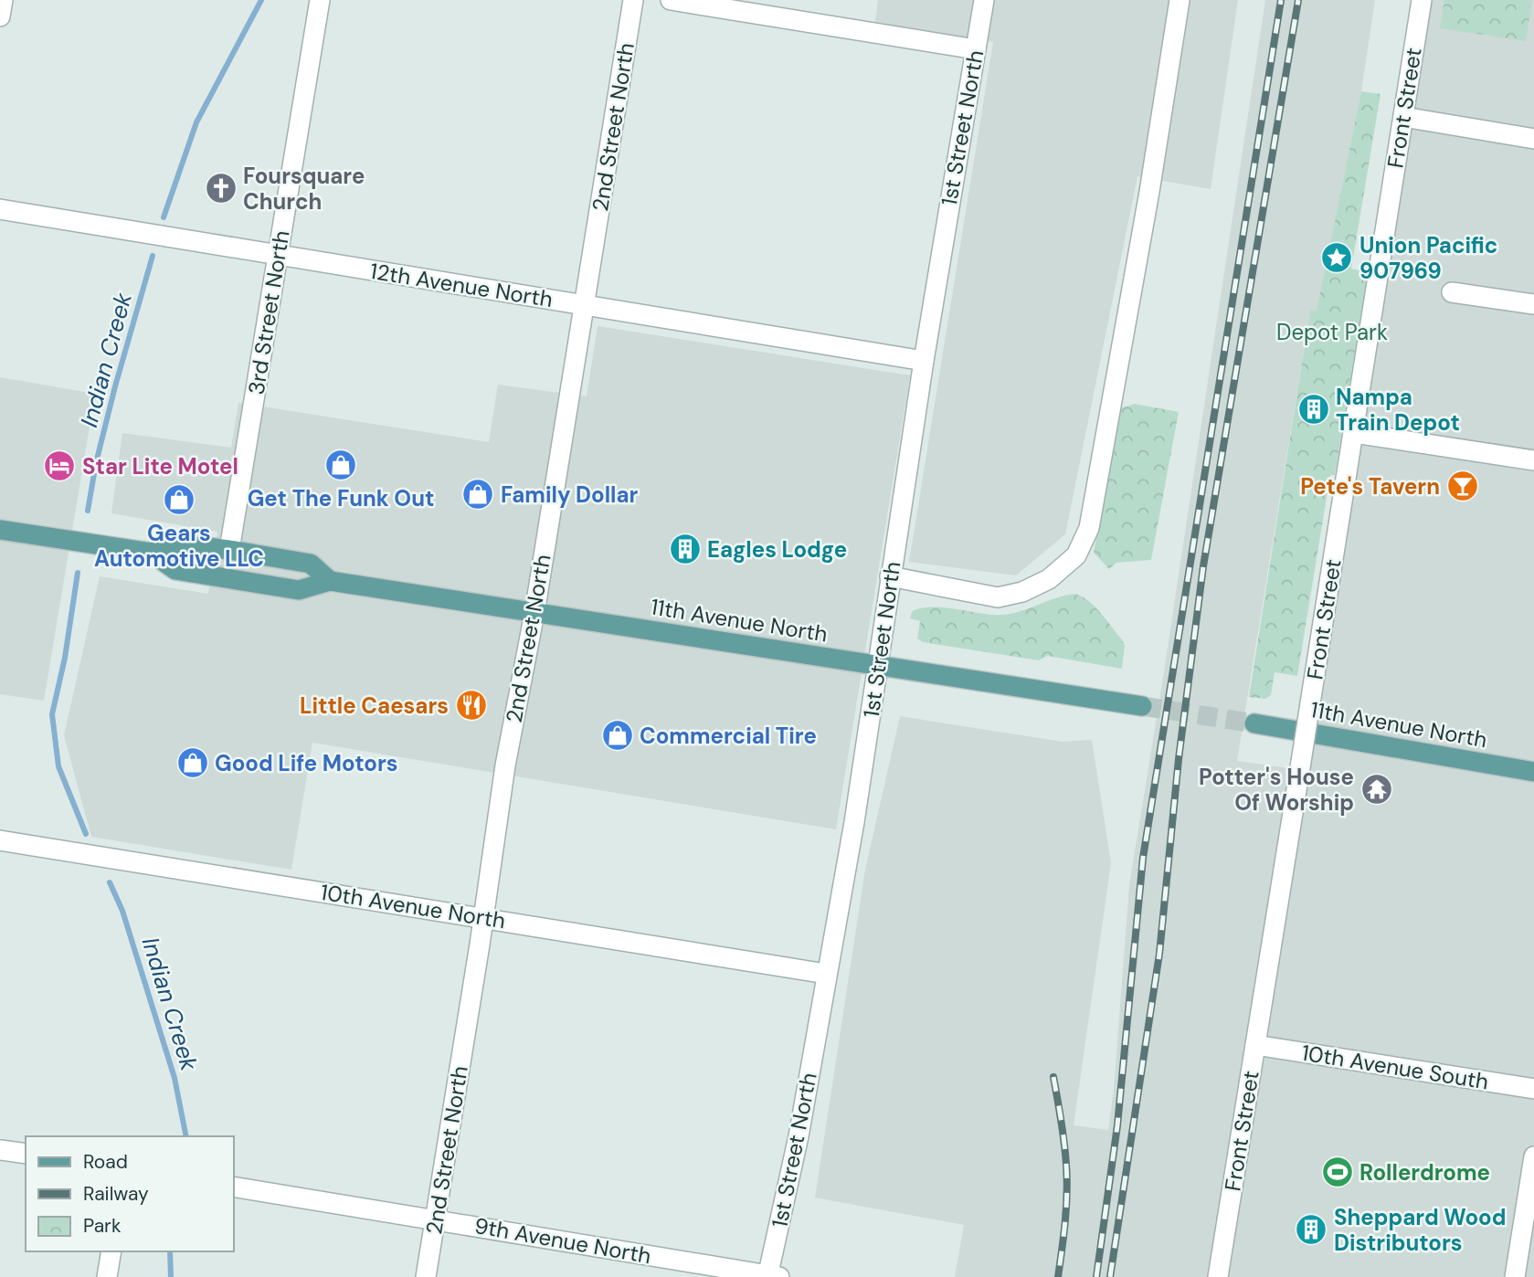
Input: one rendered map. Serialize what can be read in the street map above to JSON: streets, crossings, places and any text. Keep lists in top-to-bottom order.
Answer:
{
  "streets": {
    "main road": ["11th Avenue North"],
    "street": [
      "Front Street",
      "2nd Street North",
      "1st Street North",
      "12th Avenue North",
      "3rd Street North",
      "10th Avenue North",
      "10th Avenue South",
      "9th Avenue North"
    ]
  },
  "crossings": [
    ["Front Street", "10th Avenue South"],
    ["2nd Street North", "12th Avenue North"],
    ["2nd Street North", "11th Avenue North"],
    ["2nd Street North", "10th Avenue North"],
    ["2nd Street North", "9th Avenue North"],
    ["1st Street North", "12th Avenue North"],
    ["1st Street North", "11th Avenue North"],
    ["1st Street North", "10th Avenue North"],
    ["1st Street North", "9th Avenue North"],
    ["12th Avenue North", "3rd Street North"],
    ["3rd Street North", "11th Avenue North"]
  ],
  "water": ["Indian Creek"],
  "parks": ["Depot Park"],
  "places": {
    "church": ["Foursquare Church"],
    "place": ["Union Pacific 907969"],
    "building": ["Nampa Train Depot", "Eagles Lodge", "Sheppard Wood Distributors"],
    "shop": [
      "Get The Funk Out",
      "Family Dollar",
      "Gears Automotive LLC",
      "Commercial Tire",
      "Good Life Motors"
    ],
    "hotel": ["Star Lite Motel"],
    "bar": ["Pete's Tavern"],
    "restaurant": ["Little Caesars"],
    "temple": ["Potter's House Of Worship"],
    "sports": ["Rollerdrome"]
  },
  "legend": ["Road", "Railway", "Park"]
}
